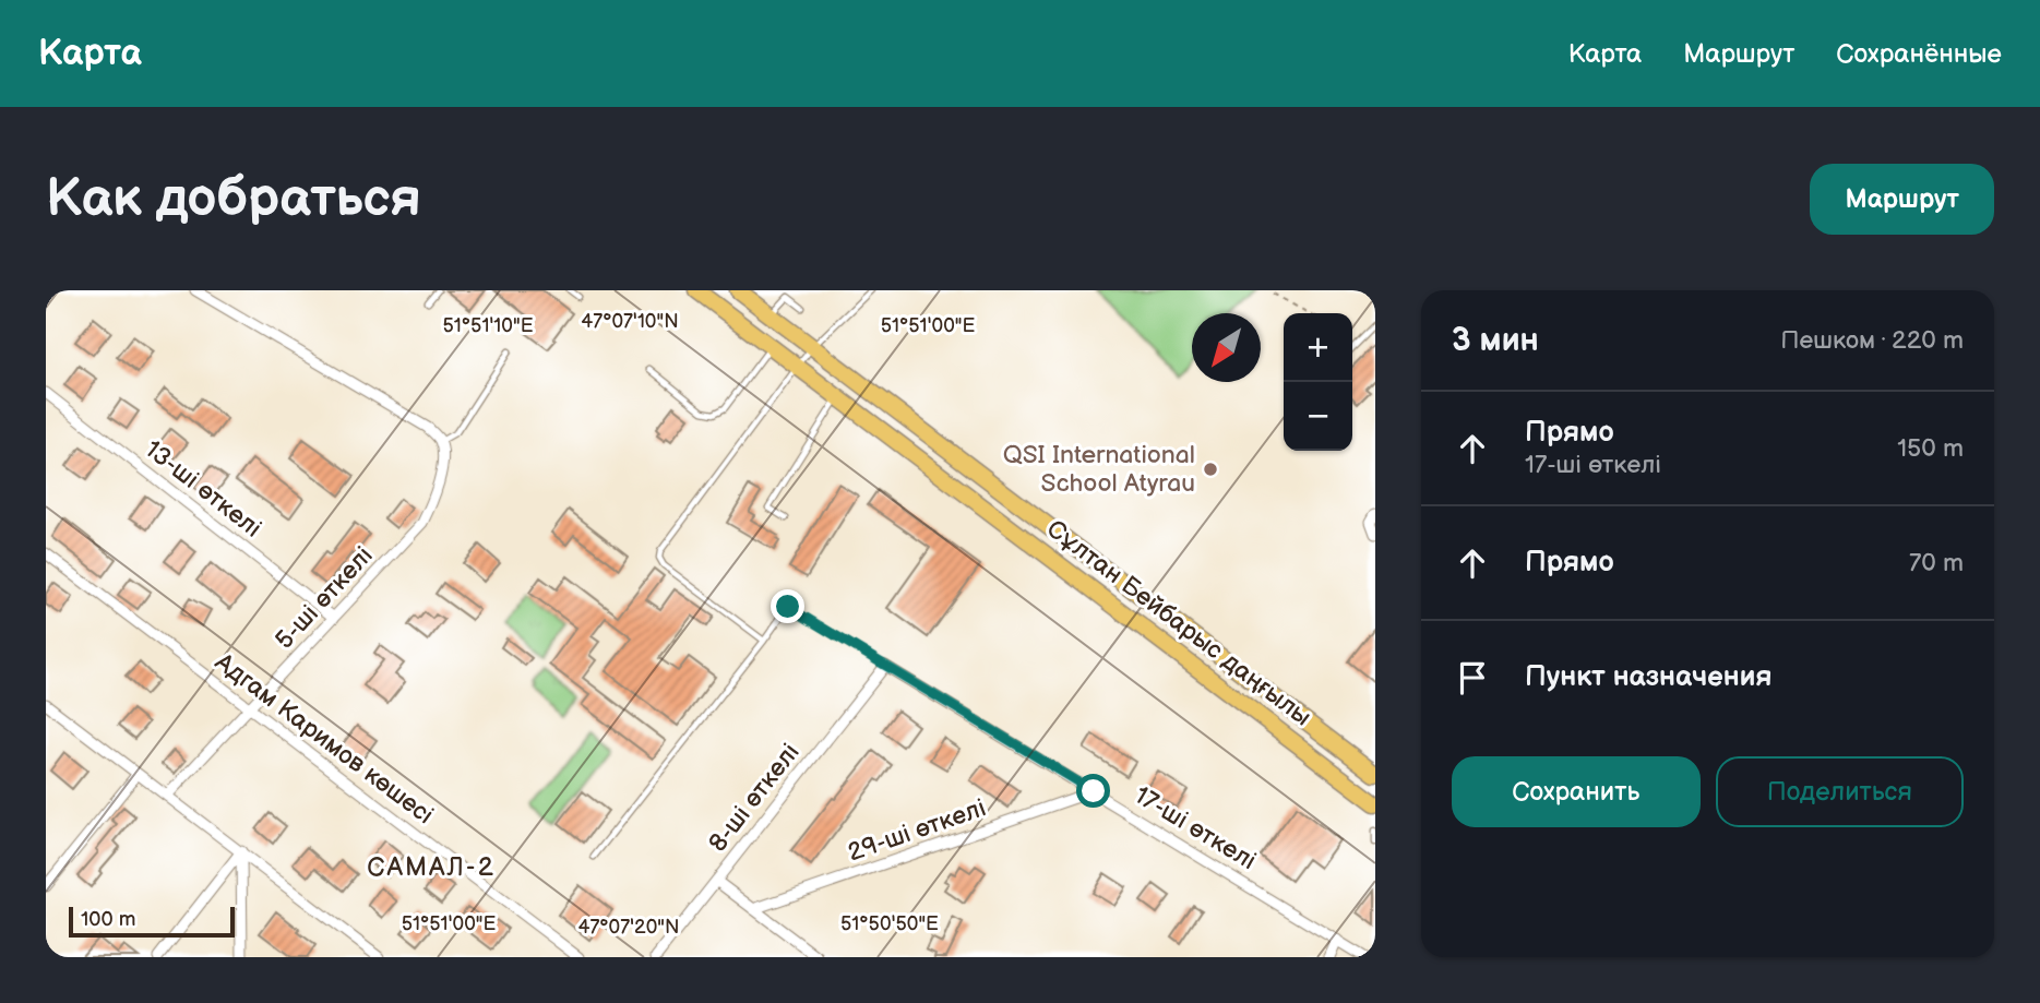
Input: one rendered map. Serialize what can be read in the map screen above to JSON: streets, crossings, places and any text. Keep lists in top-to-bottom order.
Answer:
{
  "streets": {
    "main road": ["Сұлтан Бейбарыс даңғылы"],
    "street": [
      "13-ші өткелі",
      "5-ші өткелі",
      "Адгам Каримов көшесі",
      "8-ші өткелі",
      "17-ші өткелі",
      "29-ші өткелі"
    ]
  },
  "crossings": [
    ["13-ші өткелі", "5-ші өткелі"],
    ["5-ші өткелі", "Адгам Каримов көшесі"],
    ["8-ші өткелі", "17-ші өткелі"],
    ["17-ші өткелі", "29-ші өткелі"]
  ],
  "districts": ["САМАЛ-2"],
  "places": ["QSI International School Atyrau"],
  "scale_bar": "100 m",
  "north": "bottom left",
  "page": {
    "header": "Карта",
    "nav": ["Карта", "Маршрут", "Сохранённые"],
    "buttons": [
      "Маршрут",
      ["Сохранить", "Поделиться"]
    ],
    "title": "Как добраться",
    "heading": ["3 мин", "Пешком · 220 m"],
    "map_buttons": ["+", "−"],
    "list": [
      ["Прямо", "17-ші өткелі", "150 m"],
      ["Прямо", "70 m"],
      "Пункт назначения"
    ],
    "scale": "100 m"
  },
  "coordinates": [
    "47°07'10\"N",
    "51°51'10\"E",
    "51°51'00\"E",
    "51°50'50\"E",
    "47°07'20\"N"
  ]
}
